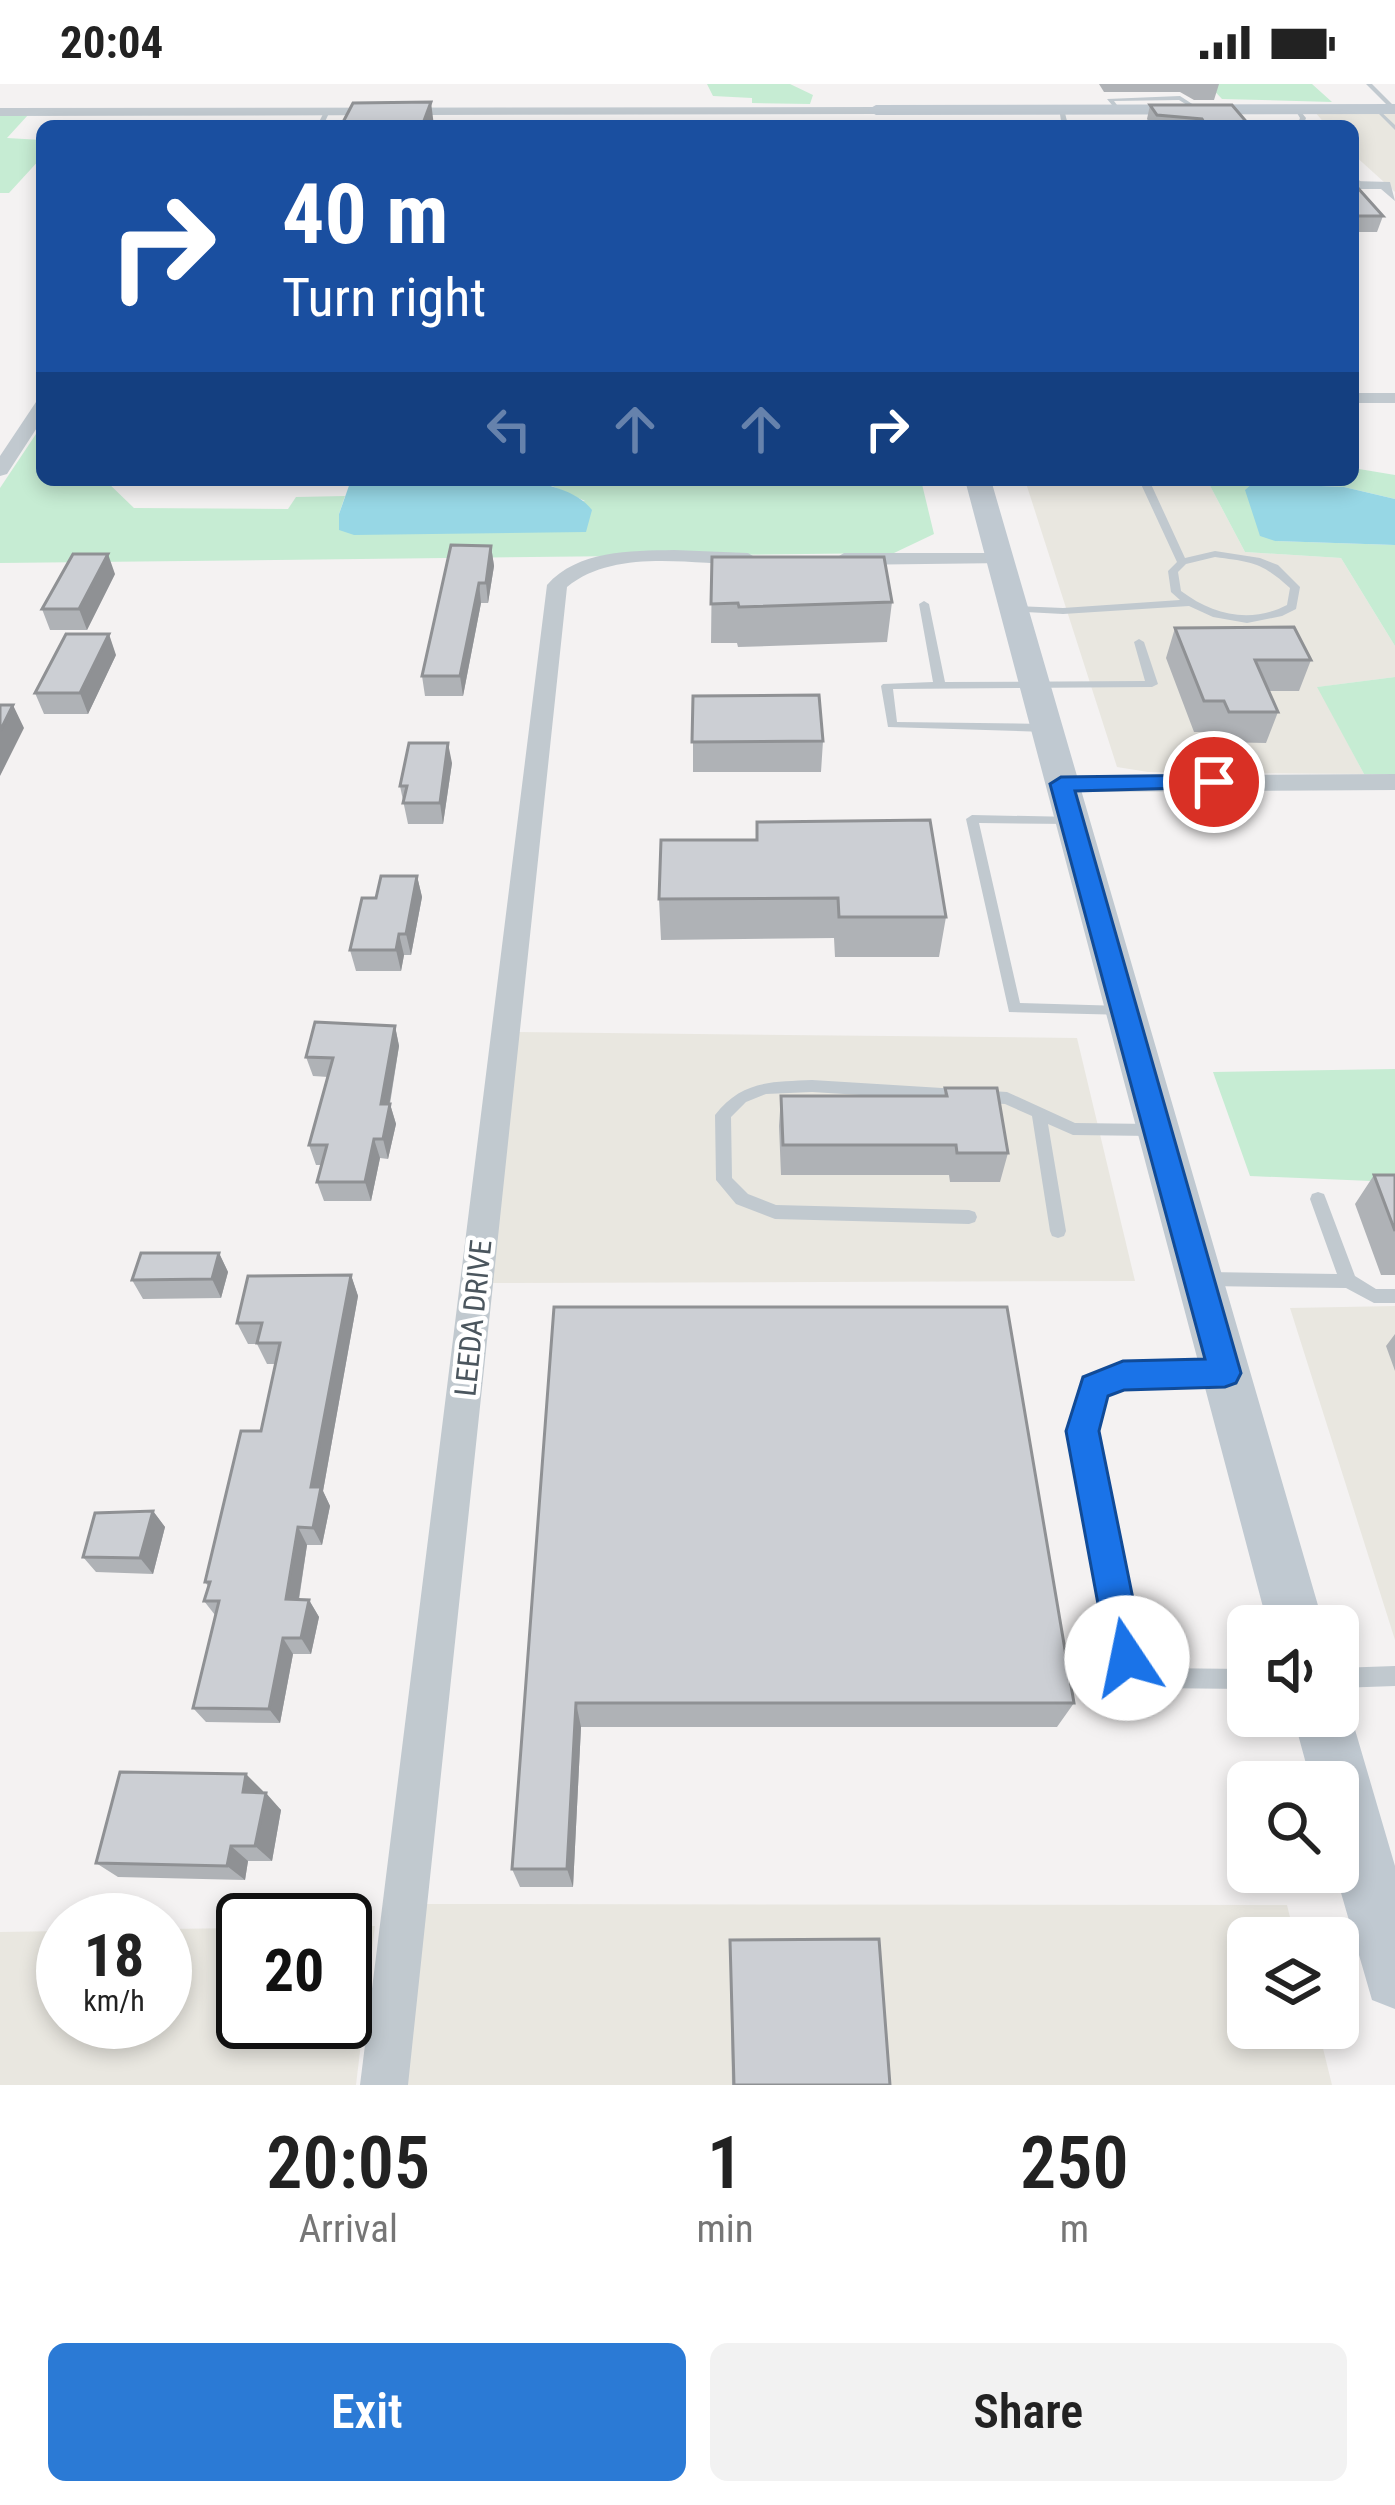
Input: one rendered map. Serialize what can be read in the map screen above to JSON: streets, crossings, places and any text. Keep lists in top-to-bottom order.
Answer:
{
  "streets": {
    "street": ["LEEDA DRIVE"]
  },
  "page": {
    "status": "20:04",
    "turn": ["40 m", "Turn right"],
    "speed": "18 km/h",
    "limit": "20",
    "eta": [
      "20:05",
      "Arrival",
      "1",
      "min",
      "250",
      "m"
    ],
    "buttons": ["Exit", "Share"]
  }
}
